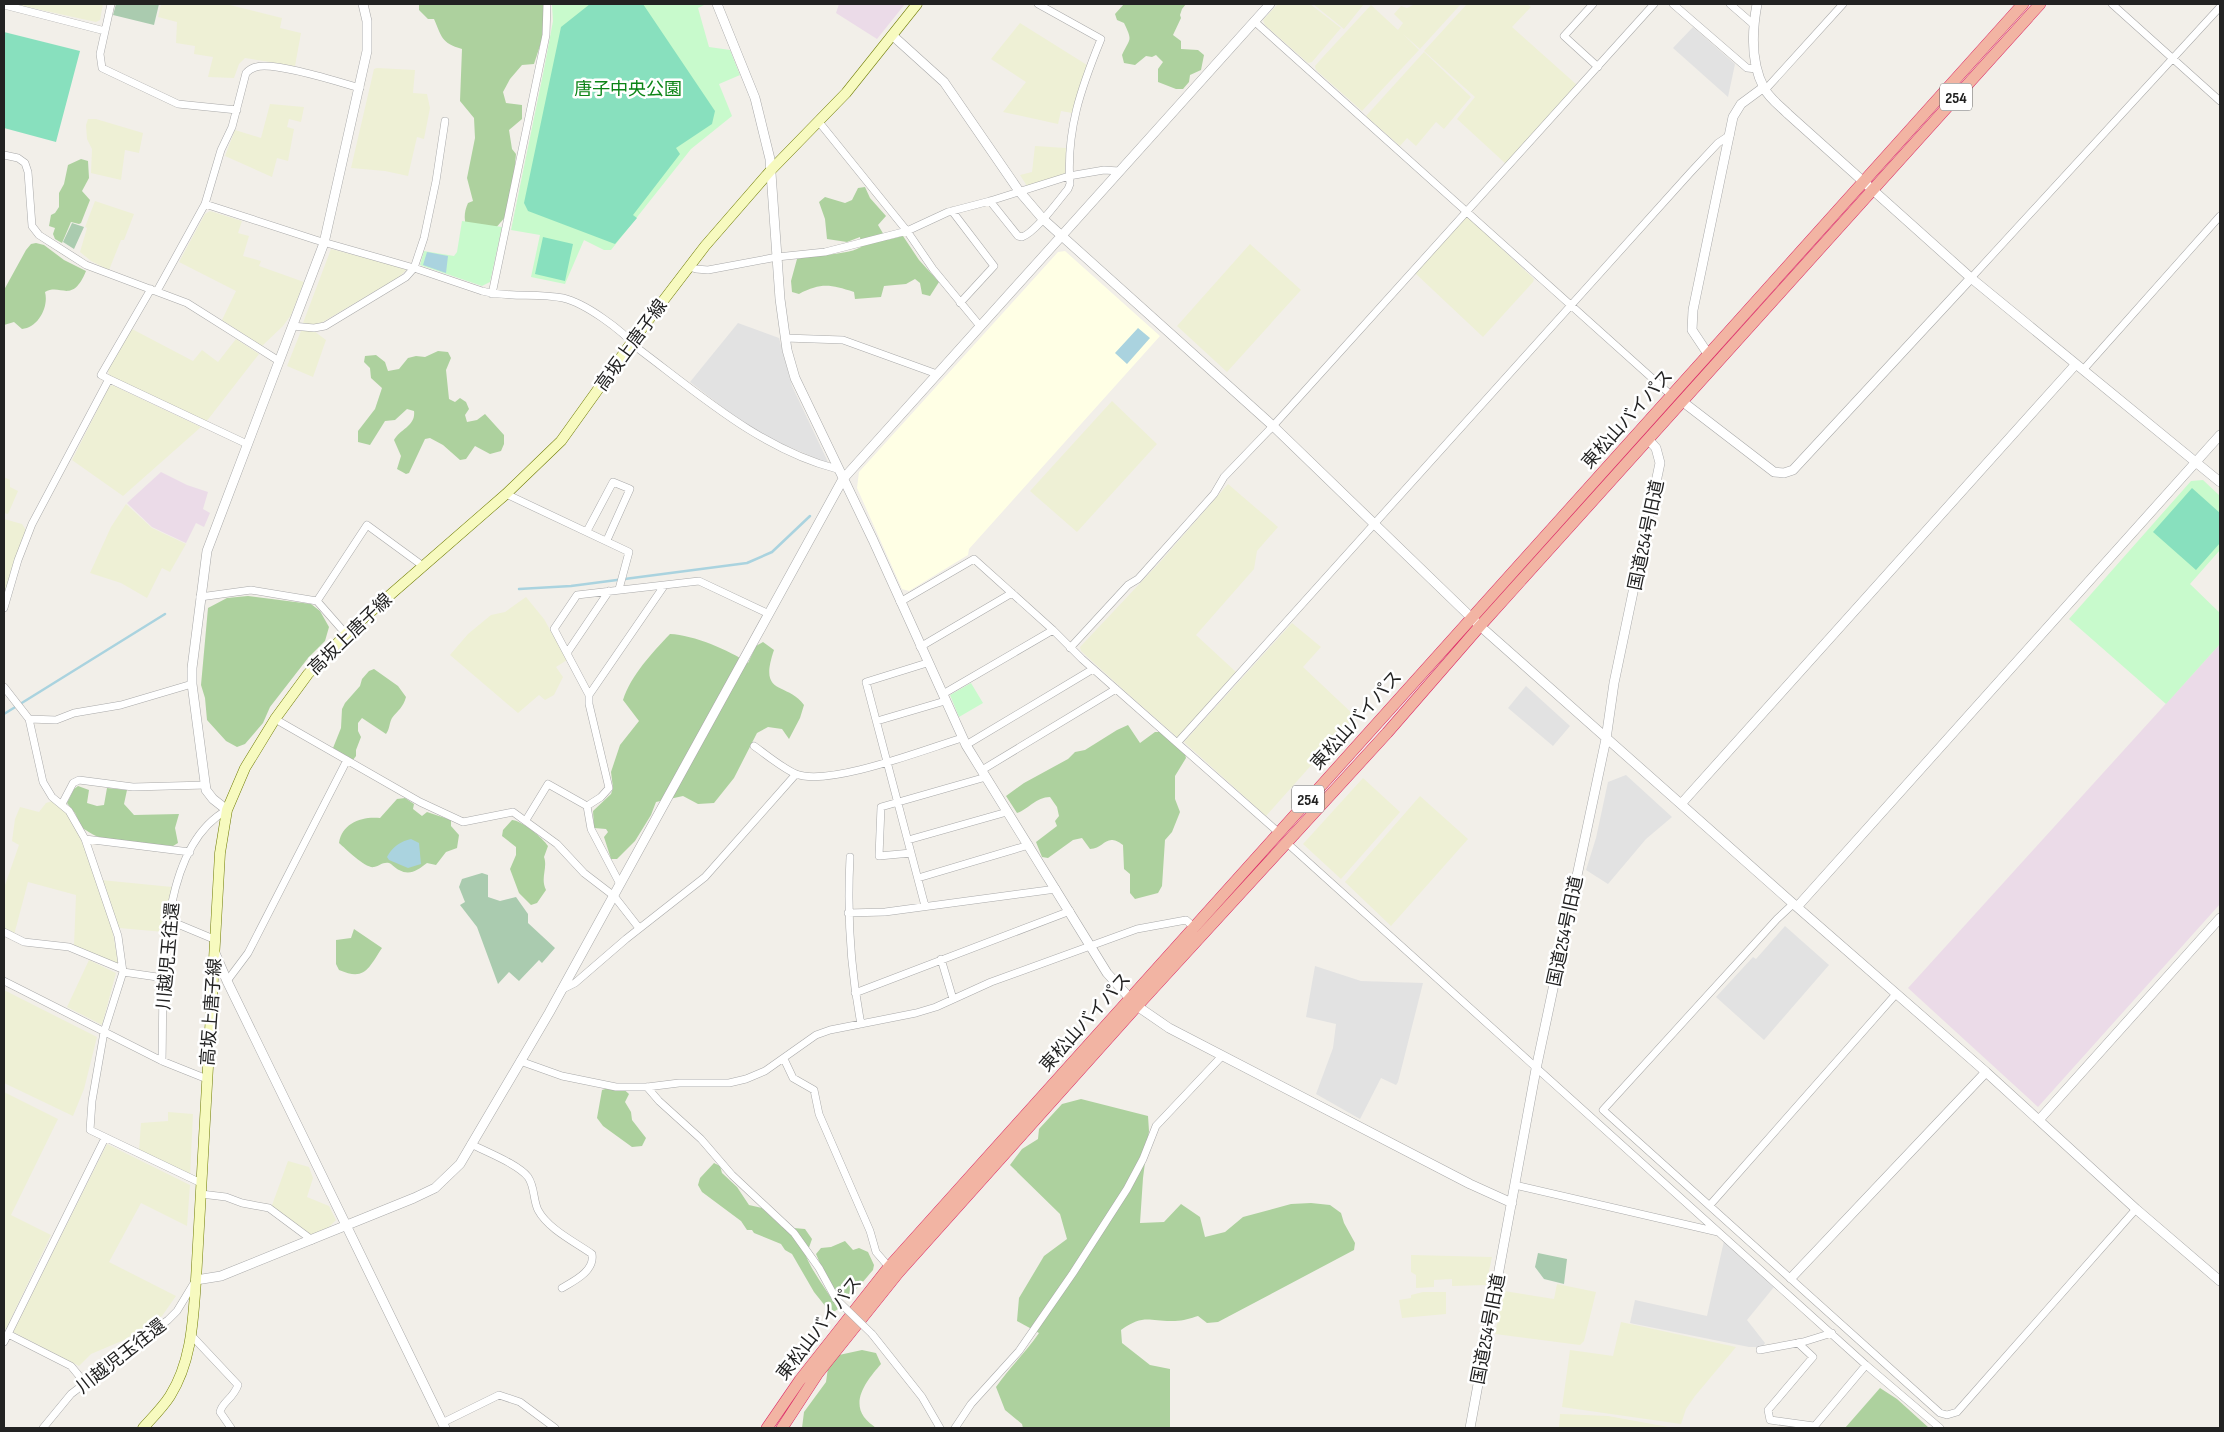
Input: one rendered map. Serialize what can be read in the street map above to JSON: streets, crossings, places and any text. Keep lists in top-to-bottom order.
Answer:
{
  "streets": {
    "highway": ["254", "東松山バイパス"],
    "main road": ["高坂上唐子線"],
    "street": ["国道254号旧道", "川越児玉往還"]
  },
  "crossings": [
    ["254", "東松山バイパス"],
    ["高坂上唐子線", "川越児玉往還"],
    ["東松山バイパス", "国道254号旧道"]
  ],
  "parks": ["唐子中央公園"]
}
